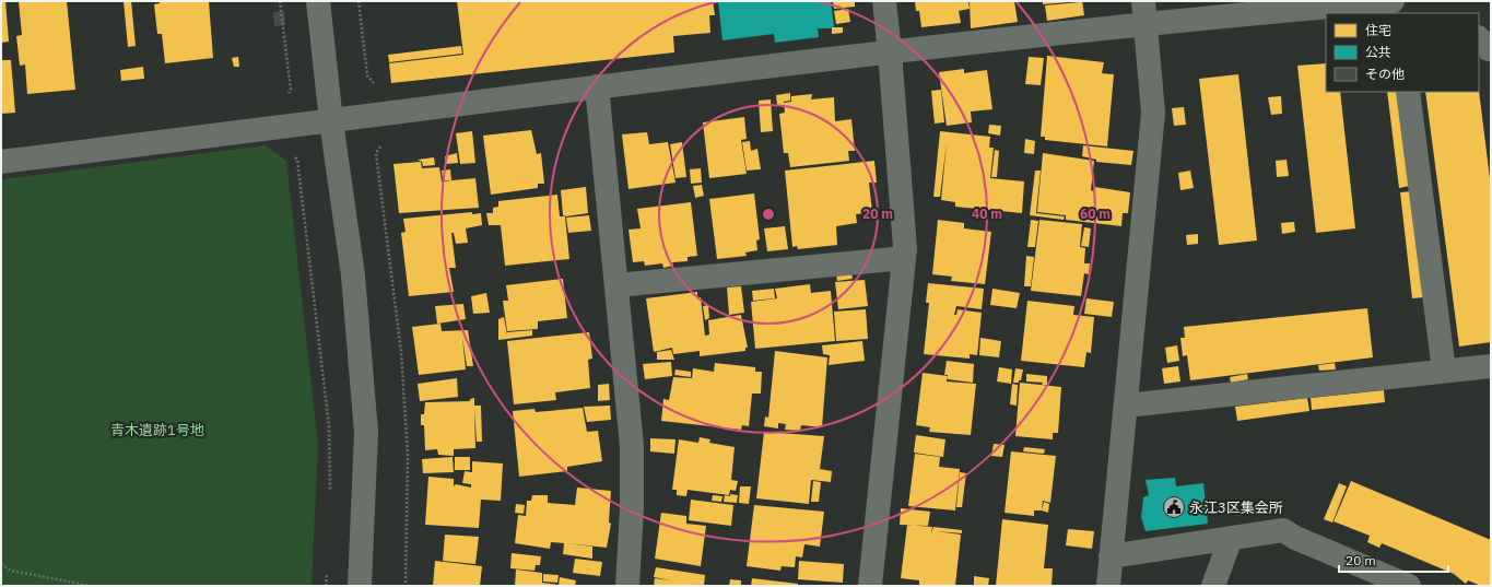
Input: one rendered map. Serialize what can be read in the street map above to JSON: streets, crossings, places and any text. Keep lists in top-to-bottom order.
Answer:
{
  "parks": ["青木遺跡1号地"],
  "places": {
    "public building": ["永江3区集会所"]
  },
  "legend": ["住宅", "公共", "その他"],
  "scale_bar": "20 m",
  "rings": ["20 m", "40 m", "60 m"]
}
